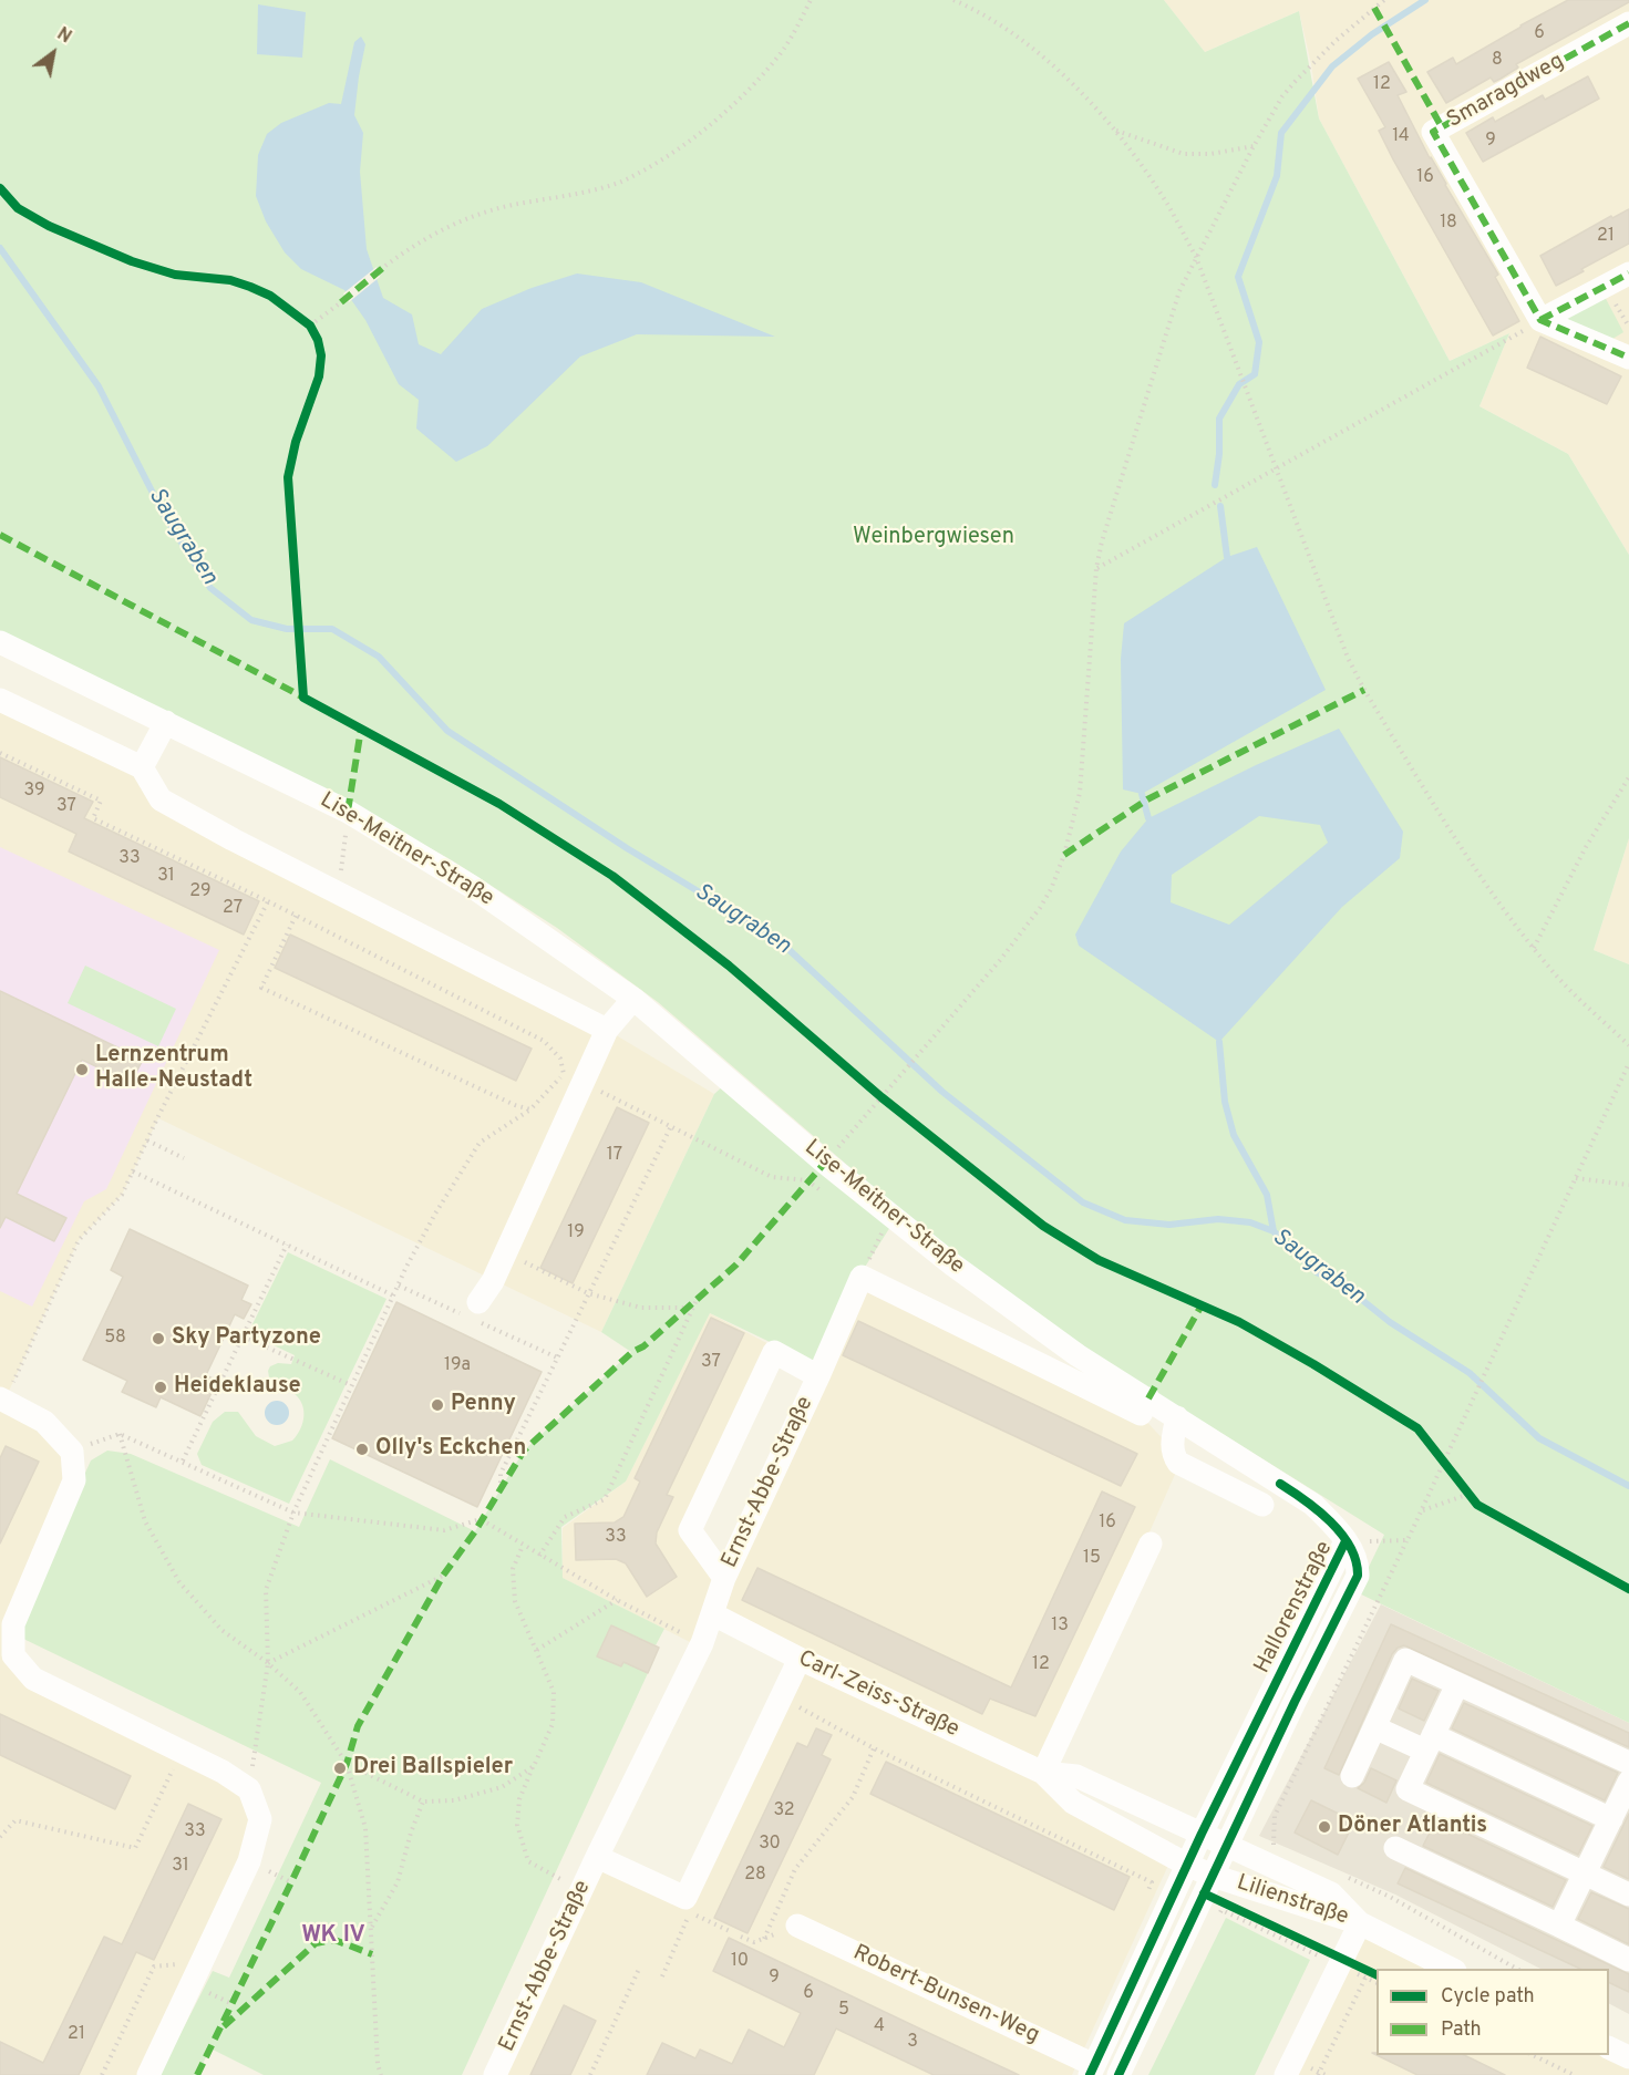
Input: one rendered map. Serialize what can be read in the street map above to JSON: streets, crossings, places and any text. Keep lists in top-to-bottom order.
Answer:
{
  "streets": {
    "street": [
      "Smaragdweg",
      "Lise-Meitner-Straße",
      "Ernst-Abbe-Straße",
      "Hallorenstraße",
      "Carl-Zeiss-Straße",
      "Lilienstraße",
      "Robert-Bunsen-Weg"
    ]
  },
  "crossings": [
    ["Lise-Meitner-Straße", "Hallorenstraße"],
    ["Ernst-Abbe-Straße", "Carl-Zeiss-Straße"],
    ["Hallorenstraße", "Carl-Zeiss-Straße"],
    ["Hallorenstraße", "Lilienstraße"],
    ["Hallorenstraße", "Robert-Bunsen-Weg"],
    ["Carl-Zeiss-Straße", "Lilienstraße"]
  ],
  "districts": ["WK IV"],
  "water": ["Saugraben"],
  "parks": ["Weinbergwiesen"],
  "places": [
    "Lernzentrum Halle-Neustadt",
    "Sky Partyzone",
    "Heideklause",
    "Penny",
    "Olly's Eckchen",
    "Drei Ballspieler",
    "Döner Atlantis"
  ],
  "house_numbers": [
    "6",
    "8",
    "12",
    "14",
    "9",
    "16",
    "18",
    "21",
    "39",
    "37",
    "33",
    "31",
    "29",
    "27",
    "17",
    "19",
    "58",
    "37",
    "19a",
    "16",
    "33",
    "15",
    "13",
    "12",
    "32",
    "33",
    "30",
    "31",
    "28",
    "10",
    "9",
    "6",
    "5",
    "4",
    "21",
    "3"
  ],
  "legend": ["Cycle path", "Path"],
  "north": "top right"
}
